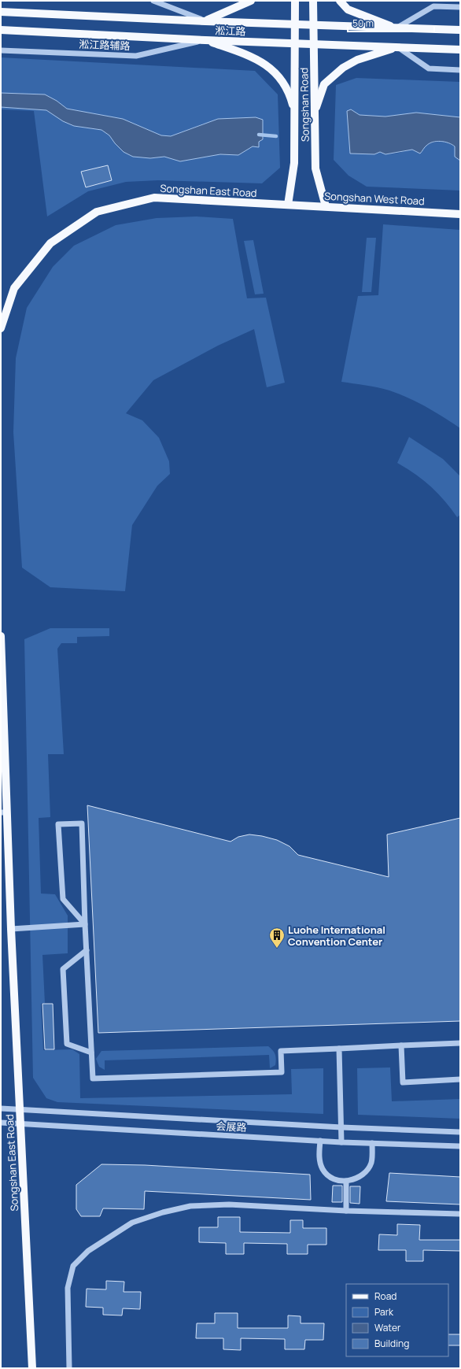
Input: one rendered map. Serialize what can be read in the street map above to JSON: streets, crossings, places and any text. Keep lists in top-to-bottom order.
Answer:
{
  "streets": {
    "main road": [
      "淞江路",
      "Songshan Road",
      "Songshan East Road",
      "Songshan West Road"
    ],
    "street": ["淞江路辅路", "会展路"]
  },
  "crossings": [
    ["淞江路", "淞江路辅路"],
    ["淞江路", "Songshan Road"],
    ["Songshan Road", "Songshan East Road"],
    ["Songshan Road", "Songshan West Road"],
    ["Songshan East Road", "Songshan West Road"],
    ["Songshan East Road", "会展路"]
  ],
  "places": {
    "building": ["Luohe International Convention Center"]
  },
  "legend": [
    "Road",
    "Park",
    "Water",
    "Building"
  ],
  "scale_bar": "50 m"
}
